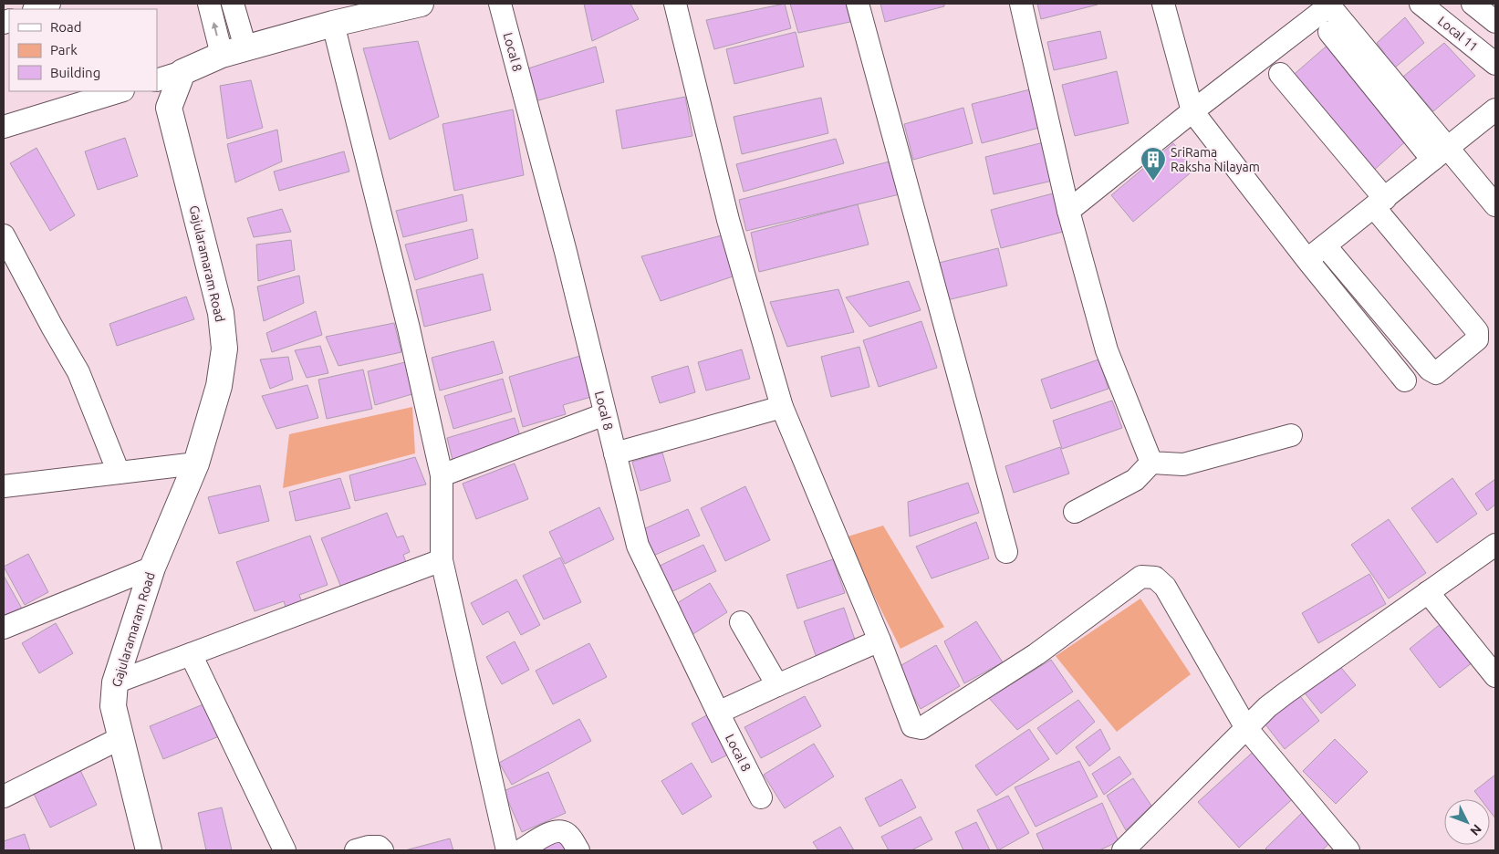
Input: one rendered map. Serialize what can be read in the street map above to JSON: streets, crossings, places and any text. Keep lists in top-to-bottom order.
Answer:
{
  "streets": {
    "main road": ["Gajularamaram Road"],
    "street": ["Local 11", "Local 8"]
  },
  "places": {
    "building": ["SriRama Raksha Nilayam"]
  },
  "legend": ["Road", "Park", "Building"],
  "north": "bottom right"
}
